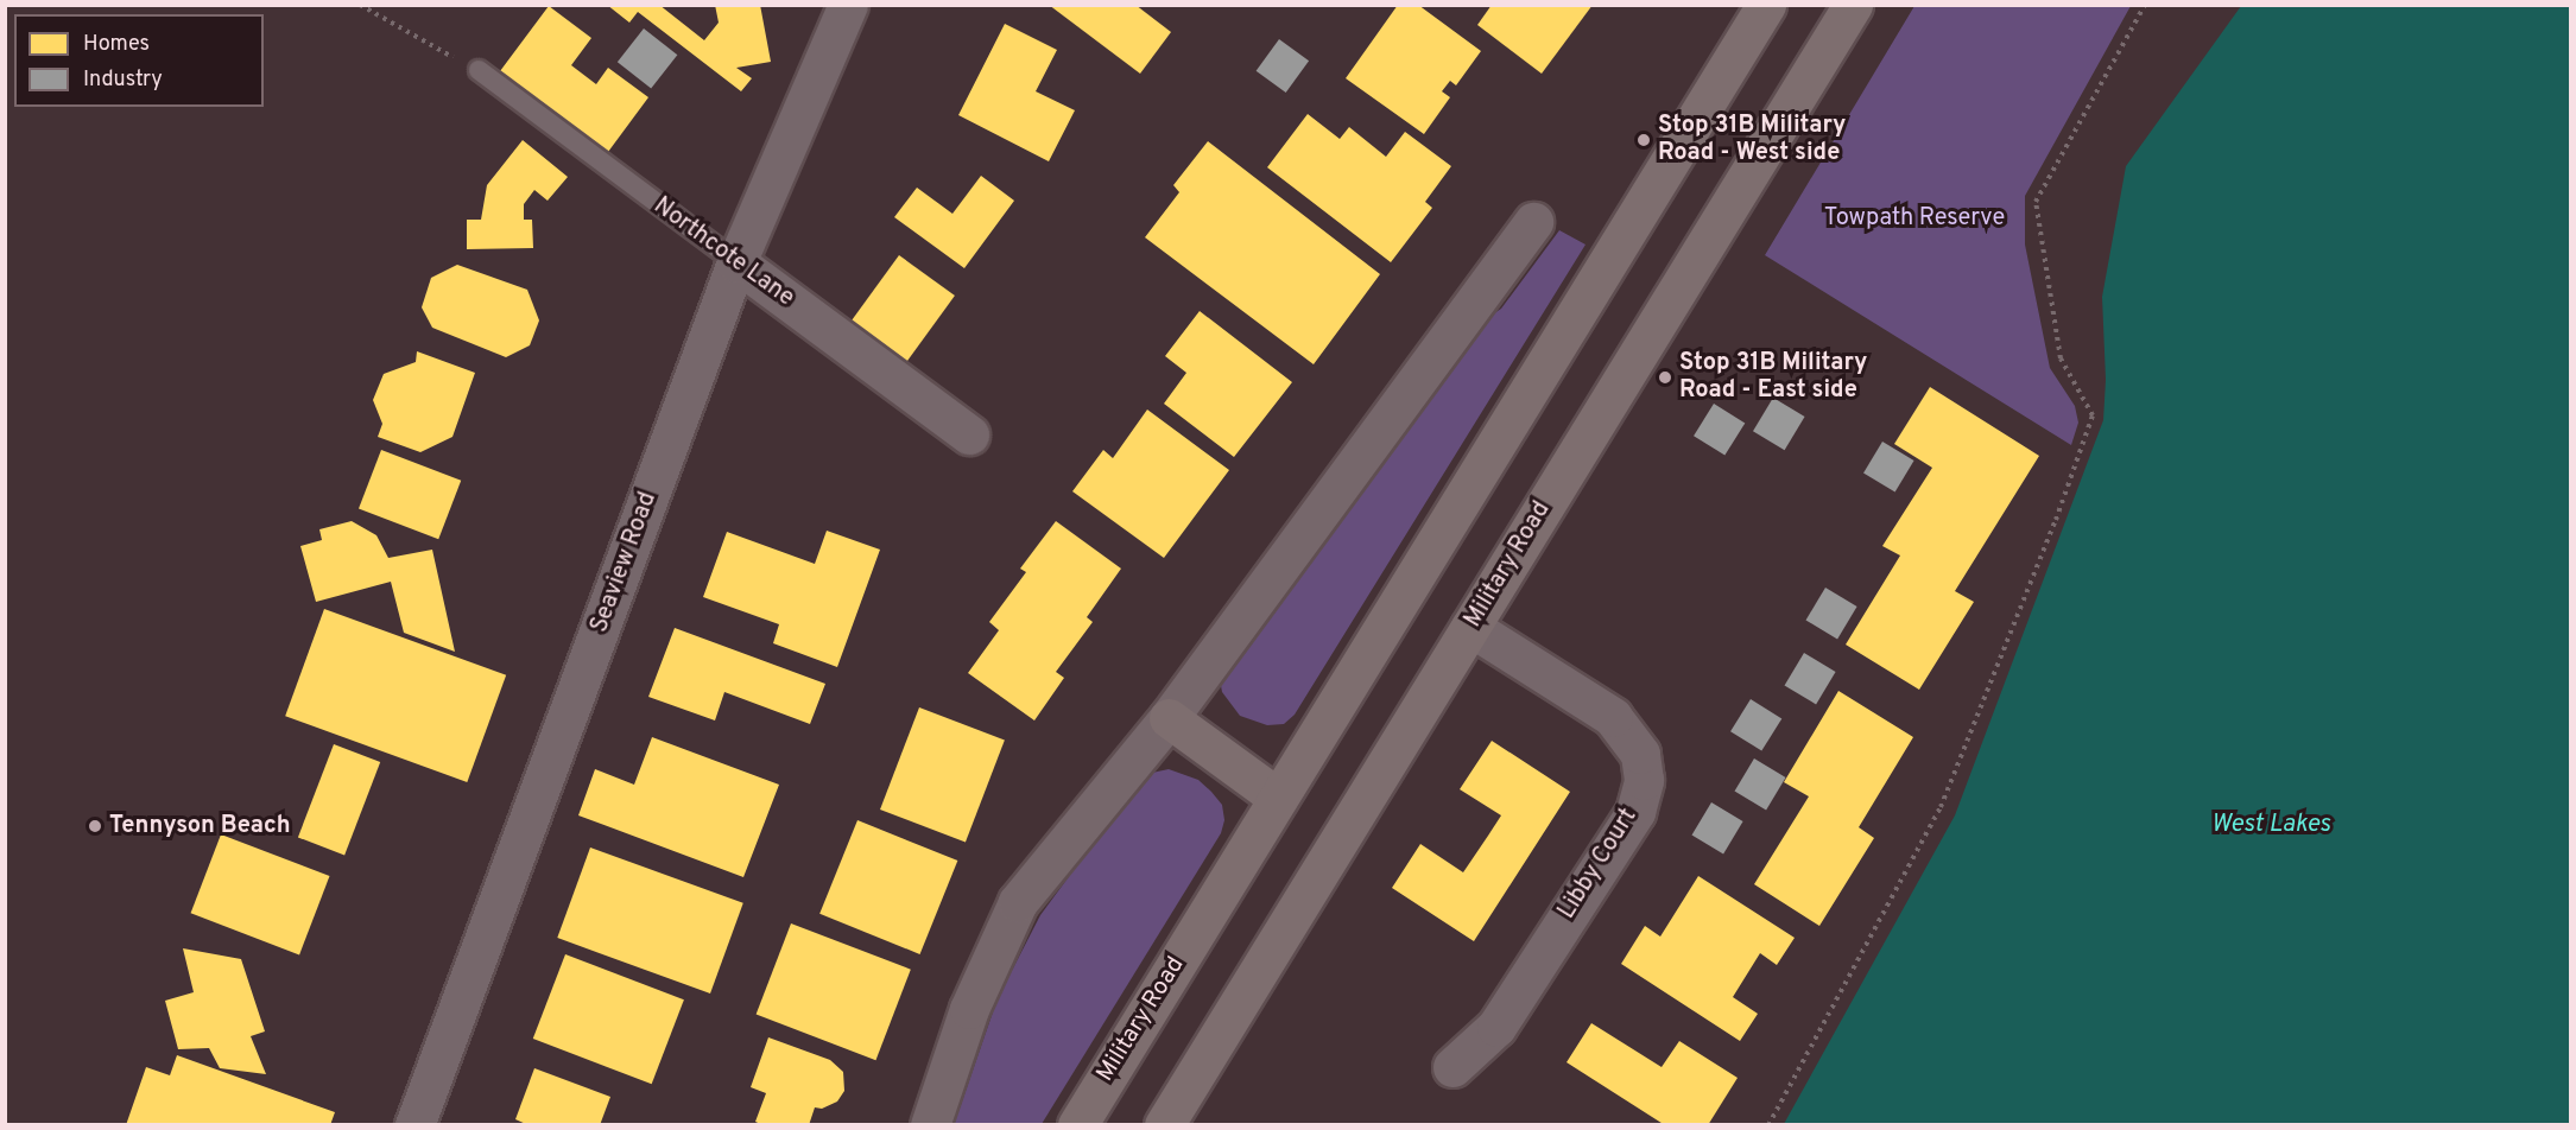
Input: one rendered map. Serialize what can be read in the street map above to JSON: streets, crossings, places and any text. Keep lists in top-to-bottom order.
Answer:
{
  "streets": {
    "main road": ["Military Road"],
    "street": ["Northcote Lane", "Seaview Road", "Libby Court"]
  },
  "crossings": [
    ["Northcote Lane", "Seaview Road"],
    ["Military Road", "Libby Court"]
  ],
  "water": ["West Lakes"],
  "parks": ["Towpath Reserve"],
  "places": ["Stop 31B Military Road - West side", "Stop 31B Military Road - East side", "Tennyson Beach"],
  "legend": ["Homes", "Industry"]
}
